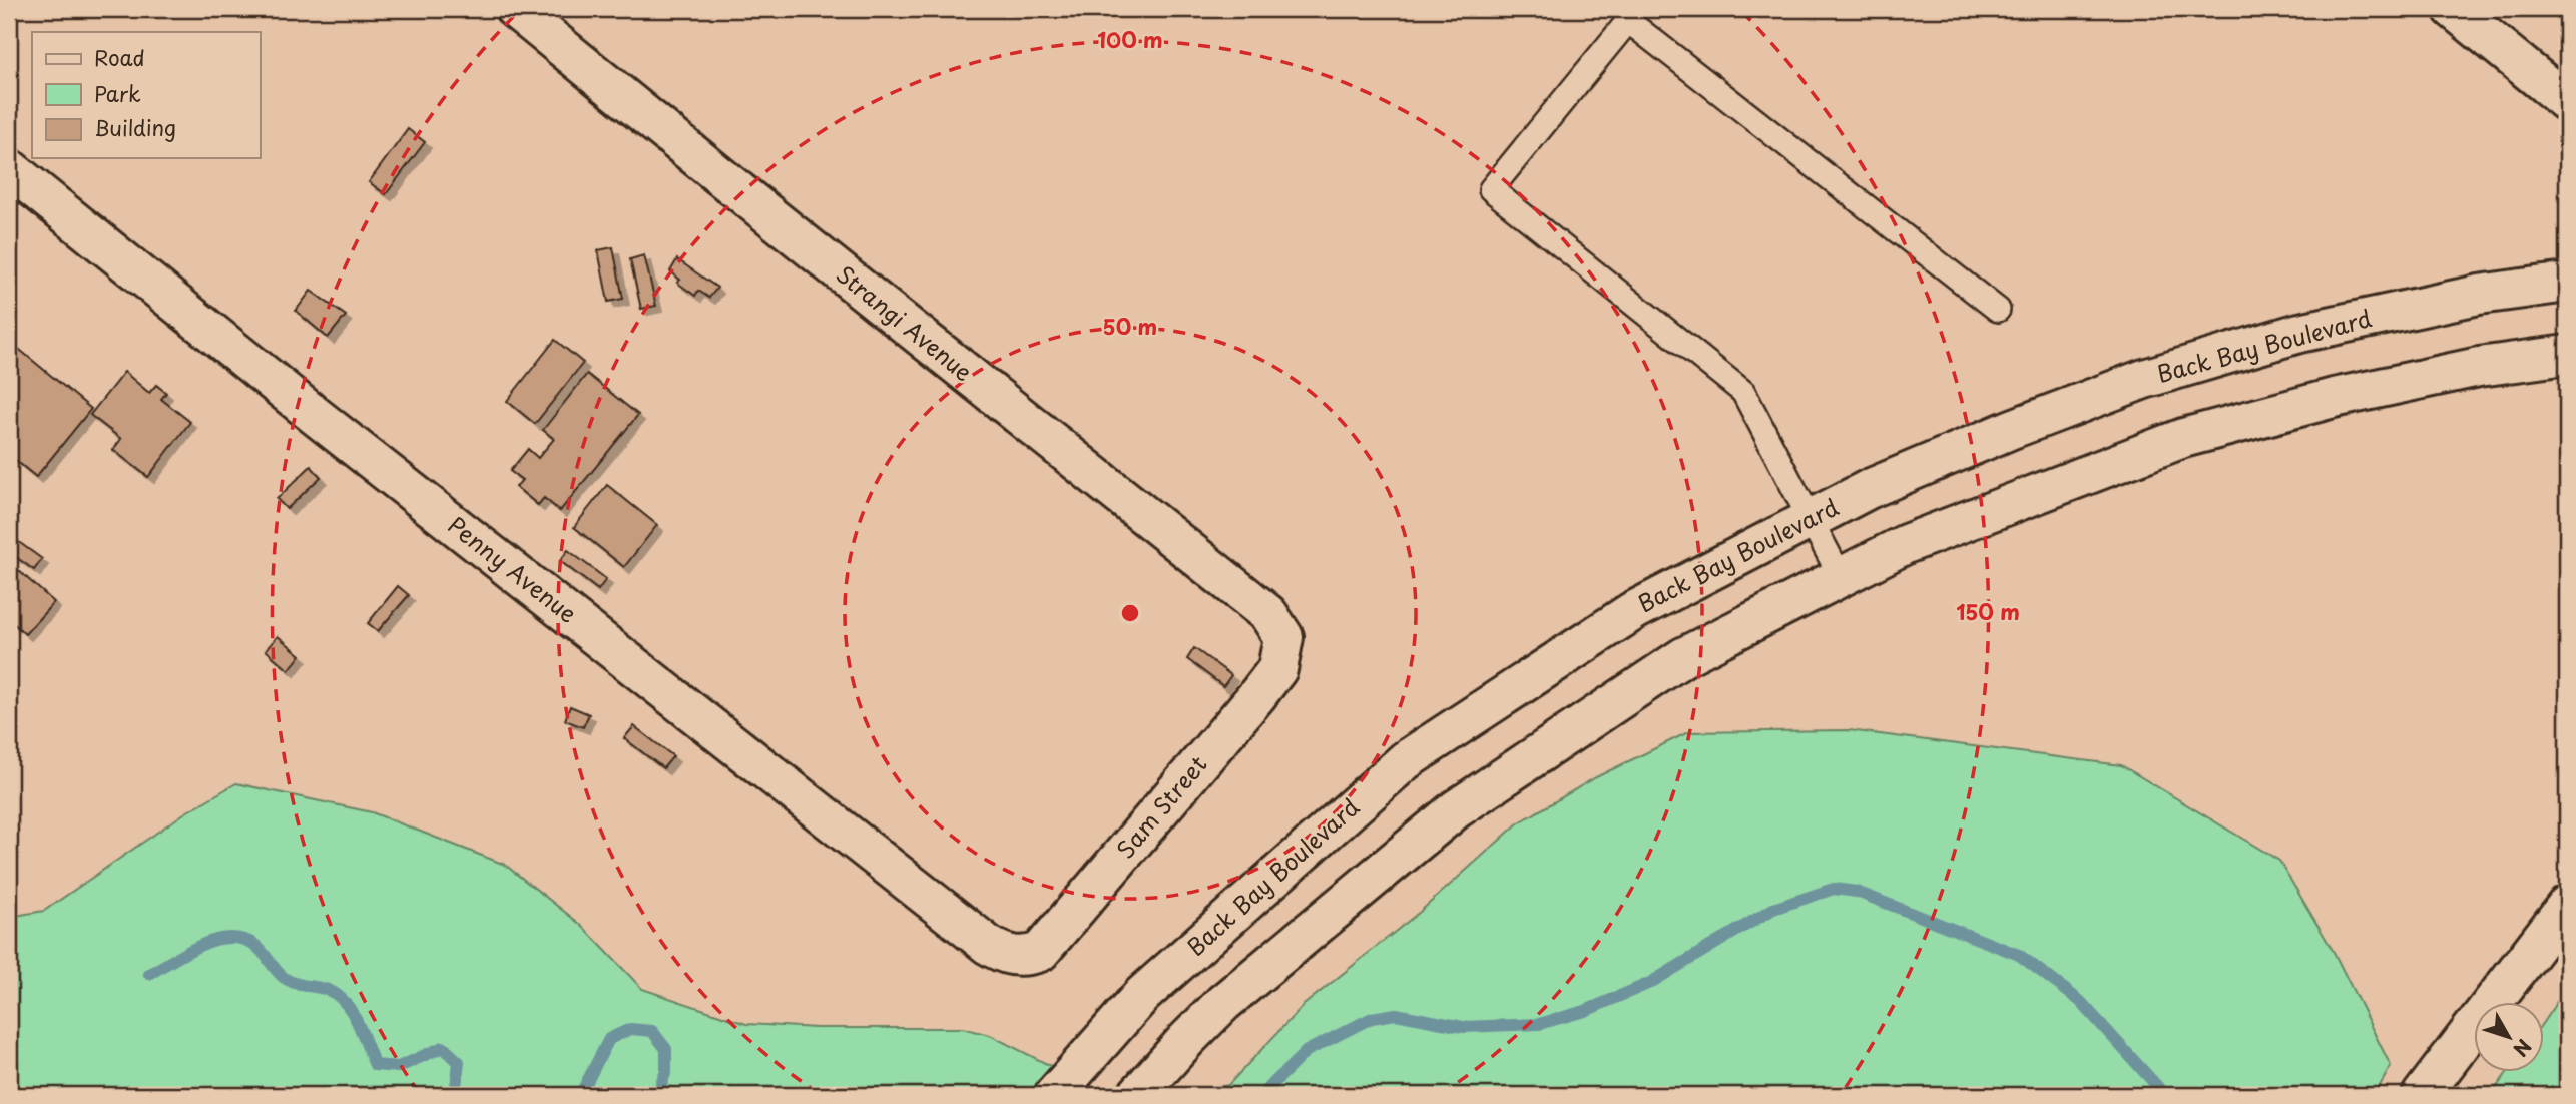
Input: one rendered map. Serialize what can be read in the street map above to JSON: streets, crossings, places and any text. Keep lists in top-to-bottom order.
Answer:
{
  "streets": {
    "main road": [
      "Strangi Avenue",
      "Back Bay Boulevard",
      "Penny Avenue",
      "Sam Street"
    ]
  },
  "crossings": [
    ["Strangi Avenue", "Sam Street"],
    ["Penny Avenue", "Sam Street"]
  ],
  "legend": ["Road", "Park", "Building"],
  "north": "bottom right",
  "rings": ["100 m", "50 m", "150 m"]
}
